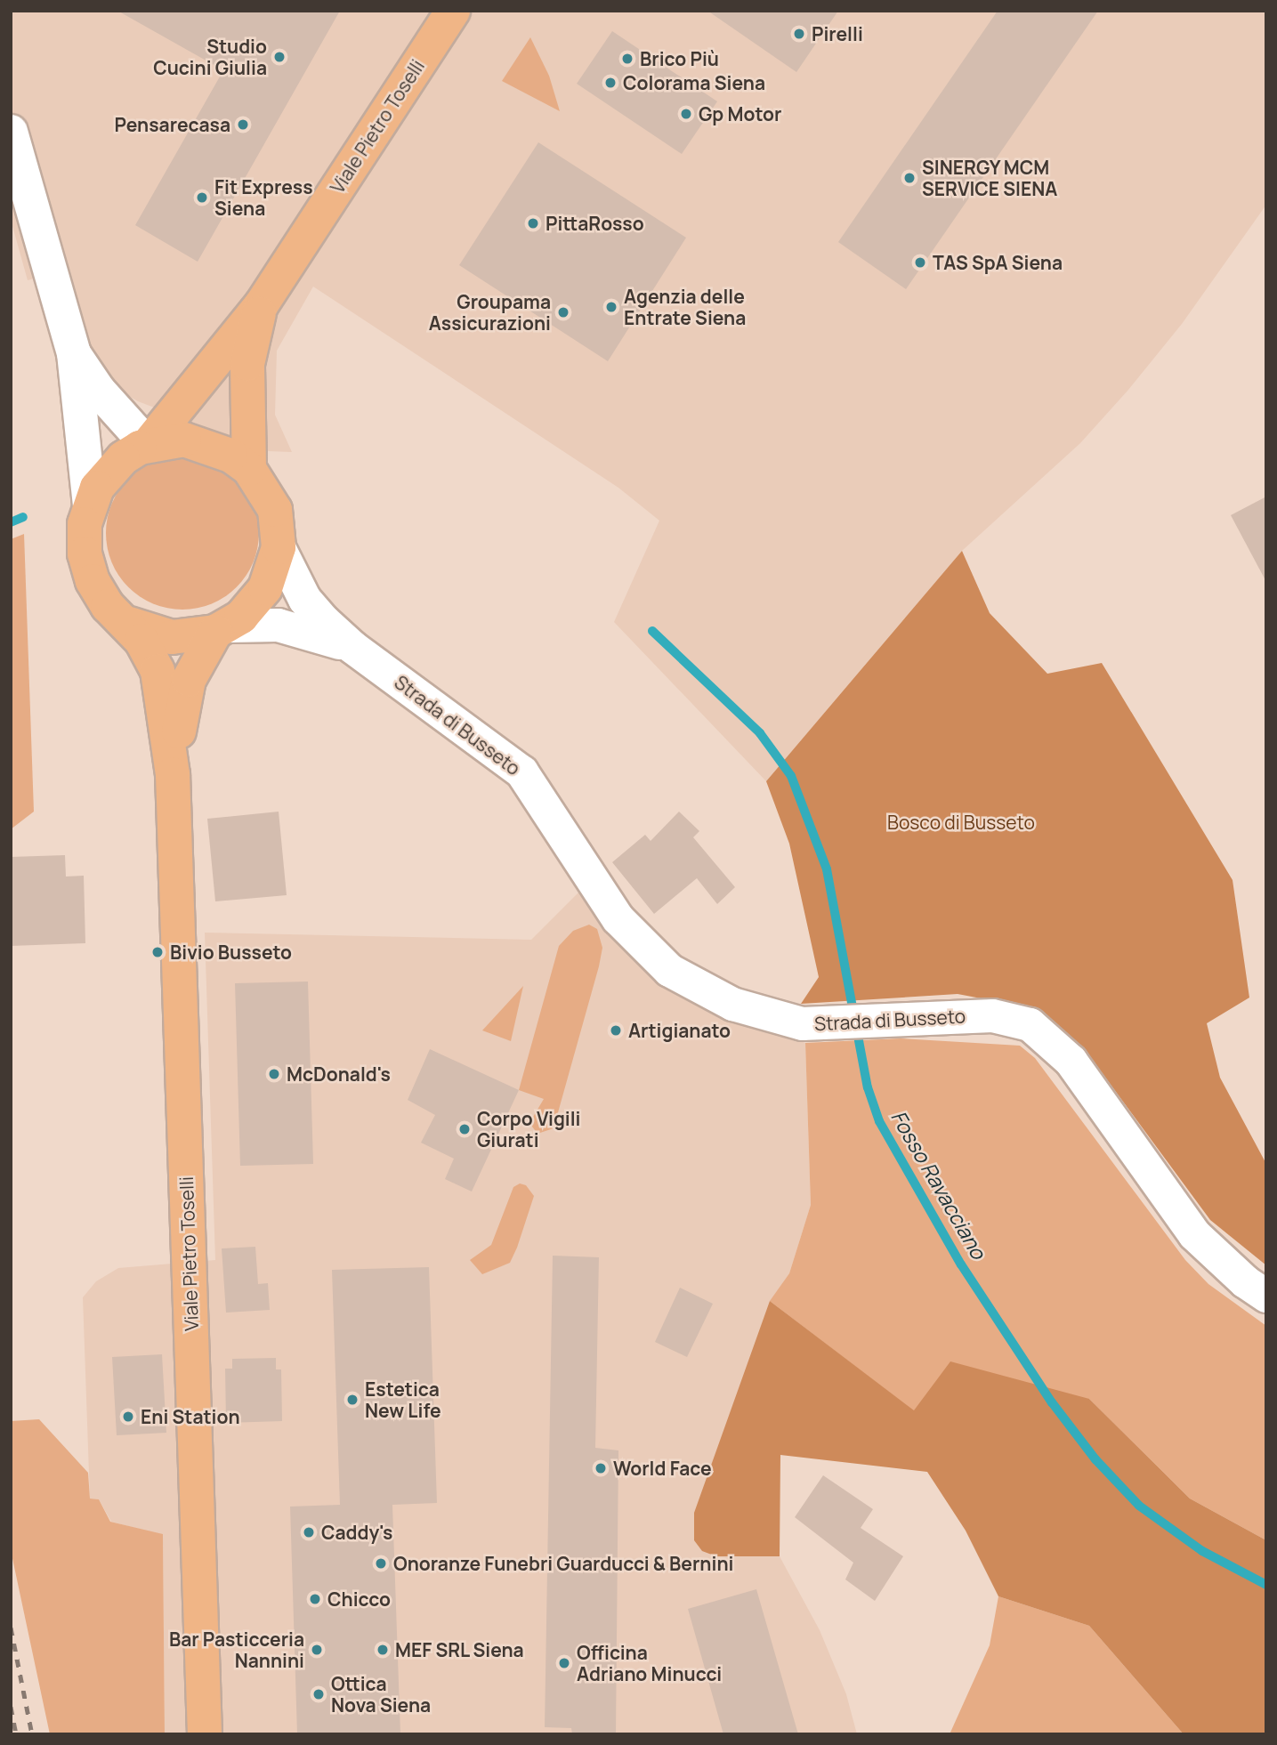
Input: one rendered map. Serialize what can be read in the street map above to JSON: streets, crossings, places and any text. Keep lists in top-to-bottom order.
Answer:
{
  "streets": {
    "main road": ["Viale Pietro Toselli"],
    "street": ["Strada di Busseto"]
  },
  "crossings": [
    ["Viale Pietro Toselli", "Strada di Busseto"]
  ],
  "water": ["Fosso Ravacciano"],
  "parks": ["Bosco di Busseto"],
  "places": [
    "Pirelli",
    "Studio Cucini Giulia",
    "Brico Più",
    "Colorama Siena",
    "Gp Motor",
    "Pensarecasa",
    "SINERGY MCM SERVICE SIENA",
    "Fit Express Siena",
    "PittaRosso",
    "TAS SpA Siena",
    "Agenzia delle Entrate Siena",
    "Groupama Assicurazioni",
    "Bivio Busseto",
    "Artigianato",
    "McDonald's",
    "Corpo Vigili Giurati",
    "Estetica New Life",
    "Eni Station",
    "World Face",
    "Caddy's",
    "Onoranze Funebri Guarducci & Bernini",
    "Chicco",
    "Bar Pasticceria Nannini",
    "MEF SRL Siena",
    "Officina Adriano Minucci",
    "Ottica Nova Siena"
  ]
}
